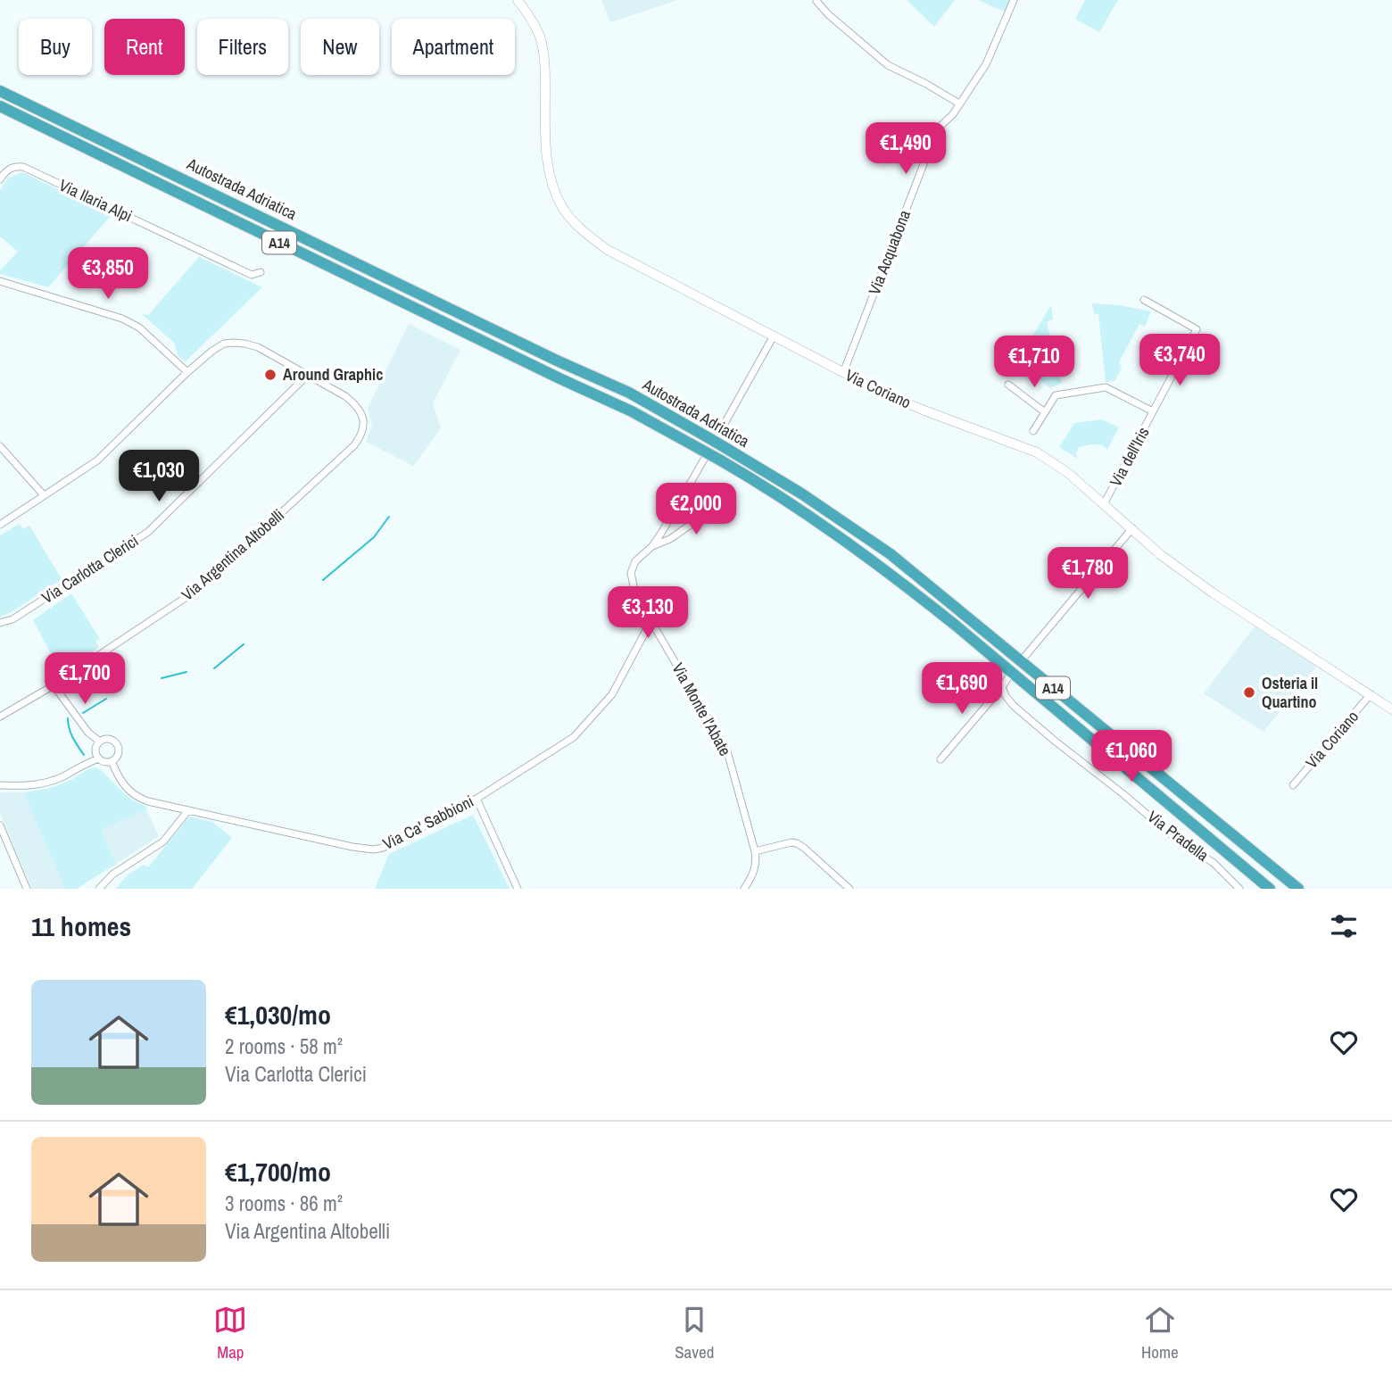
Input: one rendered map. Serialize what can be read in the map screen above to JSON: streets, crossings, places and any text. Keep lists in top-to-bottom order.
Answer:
{
  "streets": {
    "highway": ["Autostrada Adriatica", "A14"],
    "main road": ["Via Coriano"],
    "street": [
      "Via Ilaria Alpi",
      "Via Acquabona",
      "Via dell'Iris",
      "Via Argentina Altobelli",
      "Via Carlotta Clerici",
      "Via Monte l'Abate",
      "Via Ca' Sabbioni",
      "Via Pradella"
    ]
  },
  "crossings": [
    ["Via Acquabona", "Via Coriano"],
    ["Via Coriano", "Via dell'Iris"],
    ["Via Coriano", "Via Monte l'Abate"],
    ["Via Argentina Altobelli", "Via Carlotta Clerici"],
    ["Via Monte l'Abate", "Via Ca' Sabbioni"]
  ],
  "places": ["Around Graphic", "Osteria il Quartino"],
  "page": {
    "chip": [
      "Buy",
      "Rent",
      "Filters",
      "New",
      "Apartment"
    ],
    "price": [
      "€1,490",
      "€3,850",
      "€3,740",
      "€1,710",
      "€1,030",
      "€2,000",
      "€1,780",
      "€3,130",
      "€1,700",
      "€1,690",
      "€1,060"
    ],
    "heading": "11 homes",
    "list": [
      {
        "name": "€1,030/mo",
        "note": "2 rooms · 58 m² · Via Carlotta Clerici"
      },
      {
        "name": "€1,700/mo",
        "note": "3 rooms · 86 m² · Via Argentina Altobelli"
      }
    ],
    "tabs": ["Map", "Saved", "Home"]
  }
}
